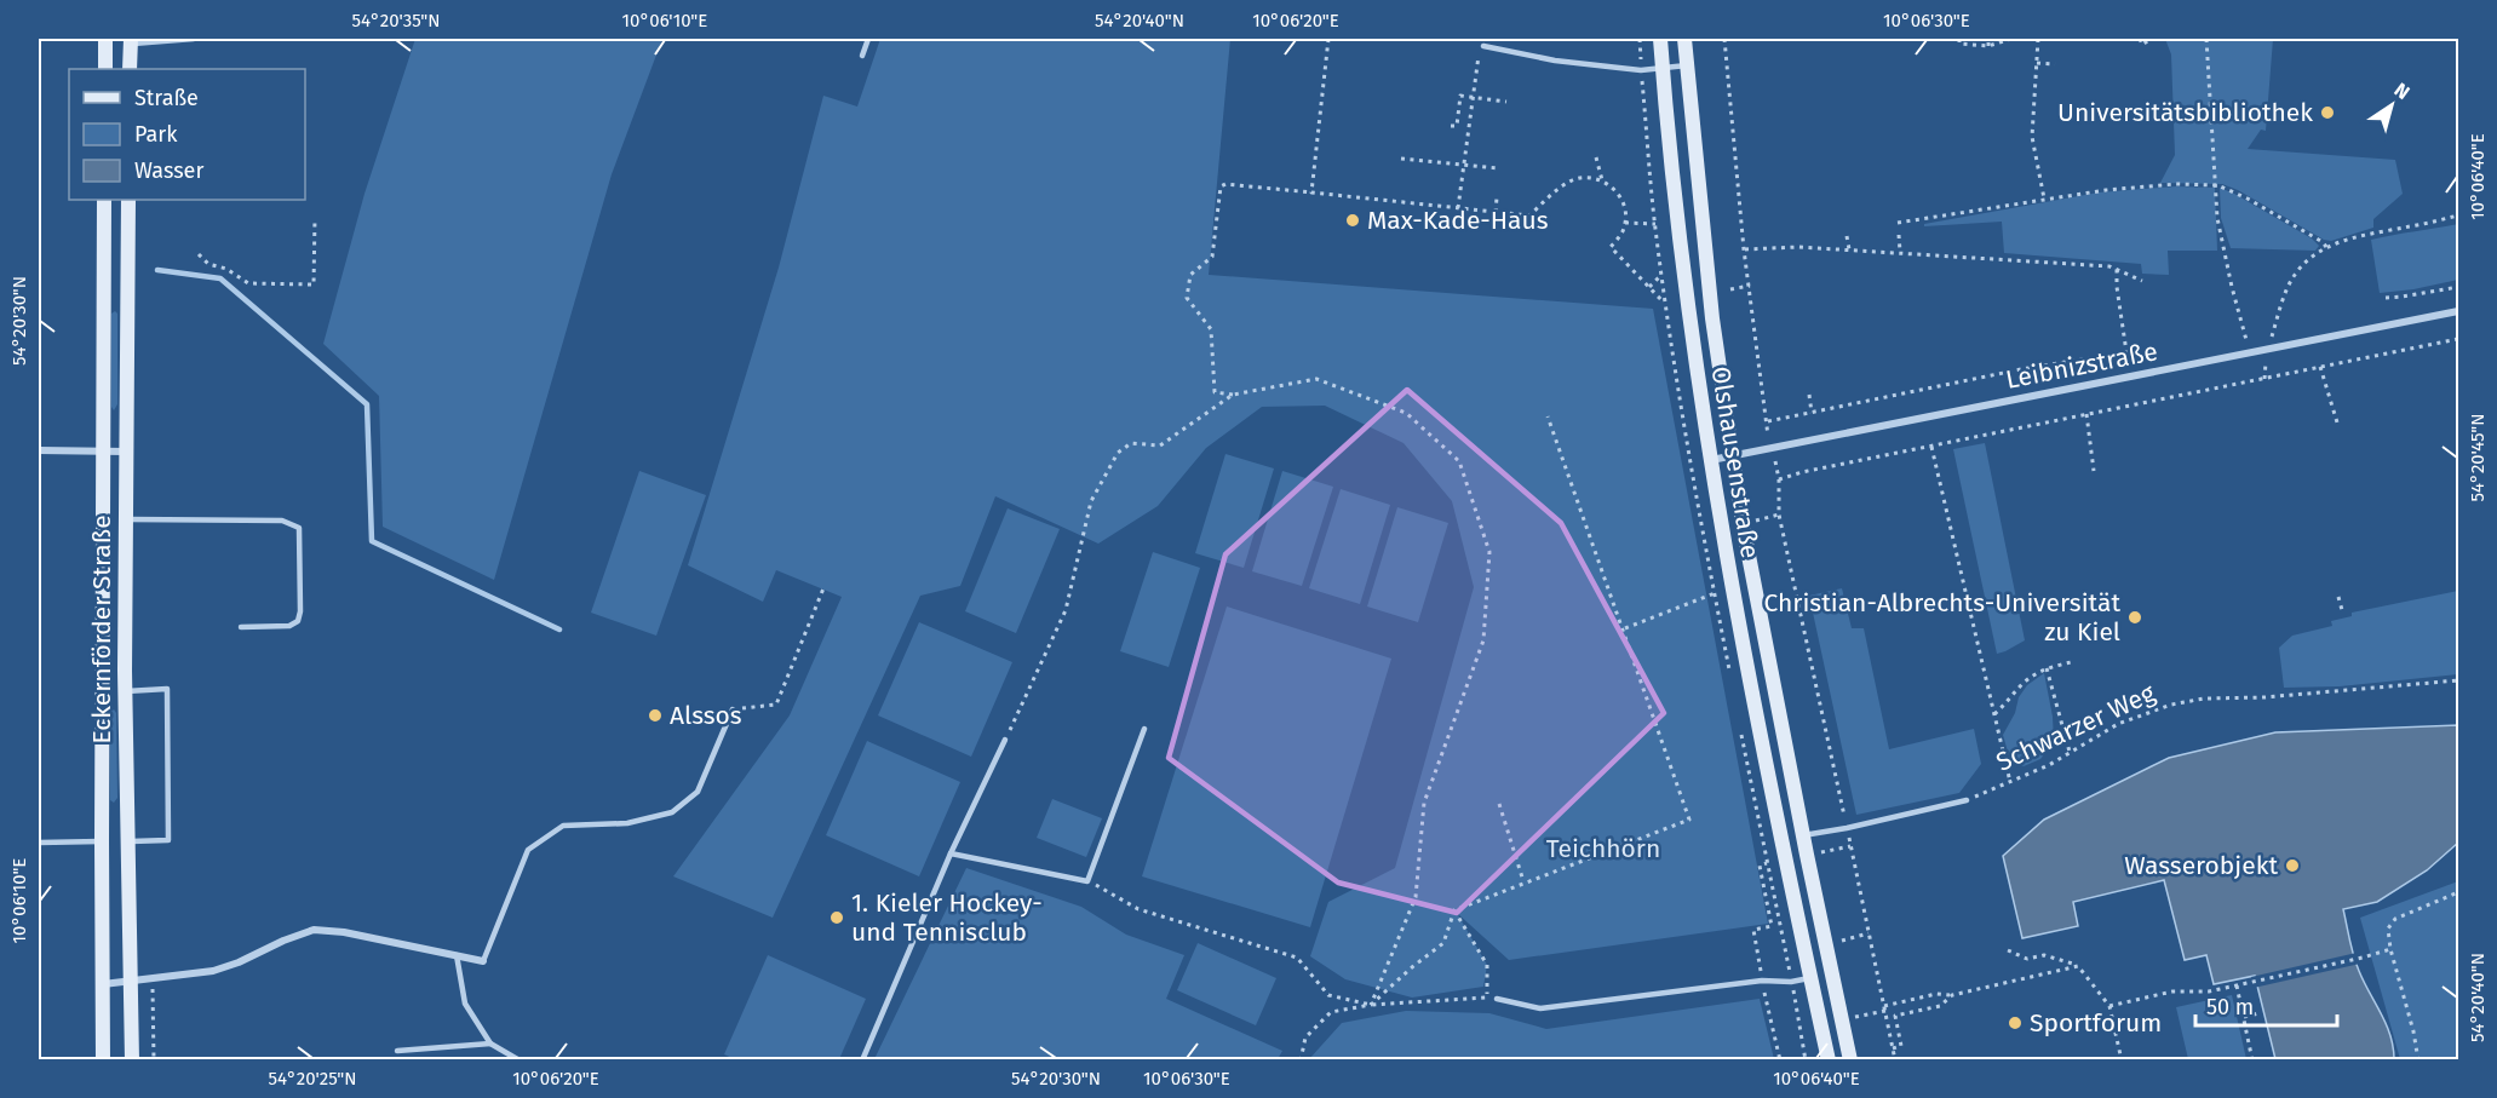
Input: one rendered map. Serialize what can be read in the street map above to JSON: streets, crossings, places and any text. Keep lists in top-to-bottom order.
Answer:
{
  "streets": {
    "street": ["Leibnizstraße", "Olshausenstraße", "Eckernförder Straße"],
    "path": ["Schwarzer Weg"]
  },
  "crossings": [
    ["Leibnizstraße", "Olshausenstraße"]
  ],
  "parks": ["Teichhörn"],
  "places": [
    "Universitätsbibliothek",
    "Max-Kade-Haus",
    "Christian-Albrechts-Universität zu Kiel",
    "Alssos",
    "Wasserobjekt",
    "1. Kieler Hockey- und Tennisclub",
    "Sportforum"
  ],
  "legend": ["Straße", "Park", "Wasser"],
  "scale_bar": "50 m",
  "north": "top right",
  "coordinates": [
    "54°20'35\"N",
    "10°06'10\"E",
    "54°20'40\"N",
    "10°06'20\"E",
    "10°06'30\"E",
    "10°06'40\"E",
    "54°20'30\"N",
    "54°20'45\"N",
    "54°20'25\"N"
  ]
}
